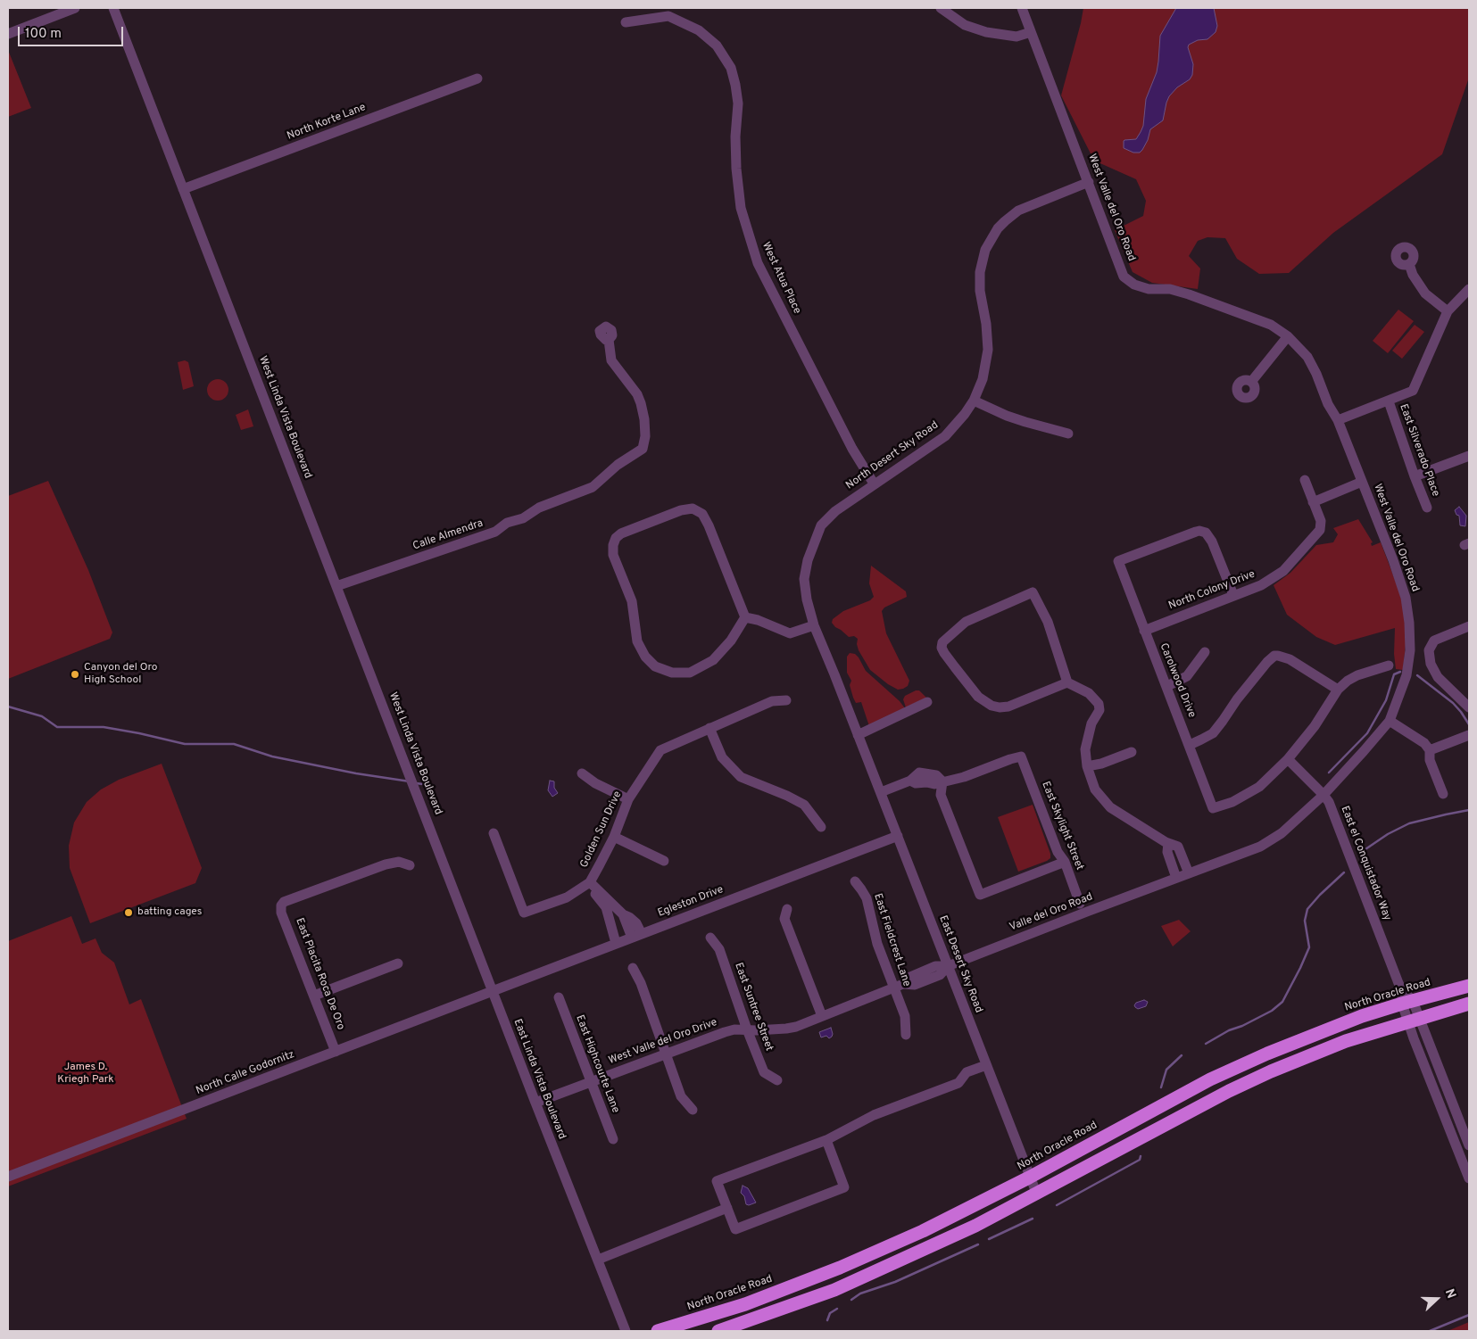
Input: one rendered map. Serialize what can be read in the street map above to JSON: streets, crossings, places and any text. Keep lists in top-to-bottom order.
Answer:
{
  "streets": {
    "highway": ["North Oracle Road"],
    "street": [
      "North Korte Lane",
      "West Valle del Oro Road",
      "West Atua Place",
      "West Linda Vista Boulevard",
      "East Silverado Place",
      "North Desert Sky Road",
      "Calle Almendra",
      "North Colony Drive",
      "Carolwood Drive",
      "East Skylight Street",
      "Golden Sun Drive",
      "East el Conquistador Way",
      "Egleston Drive",
      "Valle del Oro Road",
      "East Fieldcrest Lane",
      "East Desert Sky Road",
      "East Placita Roca De Oro",
      "East Suntree Street",
      "West Valle del Oro Drive",
      "East Highcourte Lane",
      "North Calle Godornitz",
      "East Linda Vista Boulevard"
    ]
  },
  "crossings": [
    ["North Korte Lane", "West Linda Vista Boulevard"],
    ["West Valle del Oro Road", "North Desert Sky Road"],
    ["West Valle del Oro Road", "East el Conquistador Way"],
    ["West Valle del Oro Road", "Valle del Oro Road"],
    ["West Atua Place", "North Desert Sky Road"],
    ["West Linda Vista Boulevard", "Calle Almendra"],
    ["West Linda Vista Boulevard", "East Linda Vista Boulevard"],
    ["North Desert Sky Road", "East Desert Sky Road"],
    ["North Colony Drive", "Carolwood Drive"],
    ["Carolwood Drive", "East el Conquistador Way"],
    ["East el Conquistador Way", "North Oracle Road"],
    ["Egleston Drive", "East Desert Sky Road"],
    ["Egleston Drive", "North Calle Godornitz"],
    ["Egleston Drive", "East Linda Vista Boulevard"],
    ["Valle del Oro Road", "East Desert Sky Road"],
    ["Valle del Oro Road", "West Valle del Oro Drive"],
    ["East Fieldcrest Lane", "West Valle del Oro Drive"],
    ["East Desert Sky Road", "North Oracle Road"],
    ["East Desert Sky Road", "West Valle del Oro Drive"],
    ["East Placita Roca De Oro", "North Calle Godornitz"],
    ["East Suntree Street", "West Valle del Oro Drive"],
    ["West Valle del Oro Drive", "East Highcourte Lane"],
    ["West Valle del Oro Drive", "East Linda Vista Boulevard"],
    ["North Calle Godornitz", "East Linda Vista Boulevard"]
  ],
  "parks": ["James D. Kriegh Park"],
  "places": ["Canyon del Oro High School", "batting cages"],
  "scale_bar": "100 m",
  "north": "right"
}
